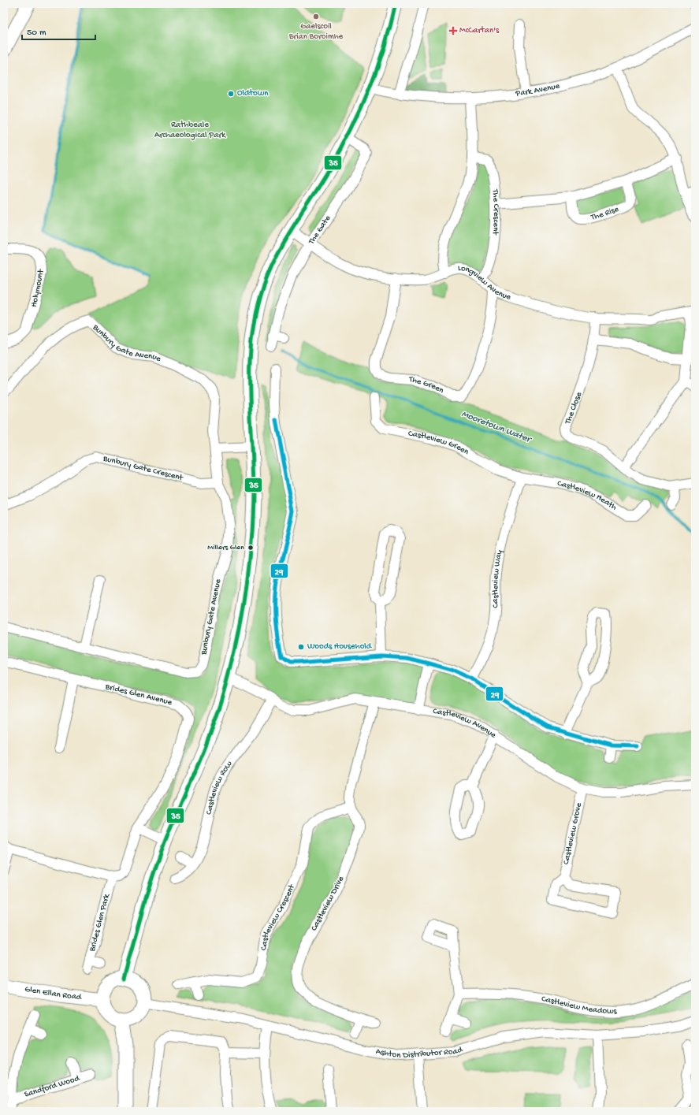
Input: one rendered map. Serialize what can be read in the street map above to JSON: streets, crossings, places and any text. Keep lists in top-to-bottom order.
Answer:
{
  "streets": {
    "street": [
      "Park Avenue",
      "The Crescent",
      "The Rise",
      "The Gate",
      "Longview Avenue",
      "Holymount",
      "Bunbury Gate Avenue",
      "The Green",
      "The Close",
      "Castleview Green",
      "Bunbury Gate Crescent",
      "Castleview Heath",
      "Castleview Way",
      "Brides Glen Avenue",
      "Castleview Avenue",
      "Castleview Row",
      "Castleview Grove",
      "Castleview Drive",
      "Castleview Crescent",
      "Brides Glen Park",
      "Glen Ellan Road",
      "Castleview Meadows",
      "Ashton Distributor Road",
      "Sandford Wood"
    ]
  },
  "crossings": [
    ["The Crescent", "Longview Avenue"],
    ["The Gate", "Longview Avenue"],
    ["Longview Avenue", "The Green"],
    ["Longview Avenue", "The Close"],
    ["Bunbury Gate Avenue", "Bunbury Gate Crescent"],
    ["Castleview Green", "Castleview Heath"],
    ["Castleview Green", "Castleview Way"],
    ["Castleview Heath", "Castleview Way"],
    ["Brides Glen Avenue", "Brides Glen Park"],
    ["Castleview Avenue", "Castleview Row"],
    ["Castleview Avenue", "Castleview Grove"],
    ["Castleview Drive", "Castleview Crescent"],
    ["Glen Ellan Road", "Ashton Distributor Road"]
  ],
  "water": ["Mooretown Water"],
  "parks": ["Rathbeale Archaeological Park"],
  "places": {
    "other": [
      "Gaelscoil Brian Boroimhe",
      "Oldtown",
      "Millers Glen",
      "Woods Household"
    ],
    "health": ["McCartan's"]
  },
  "lines": ["transit line 35", "transit line 29"],
  "scale_bar": "50 m"
}
